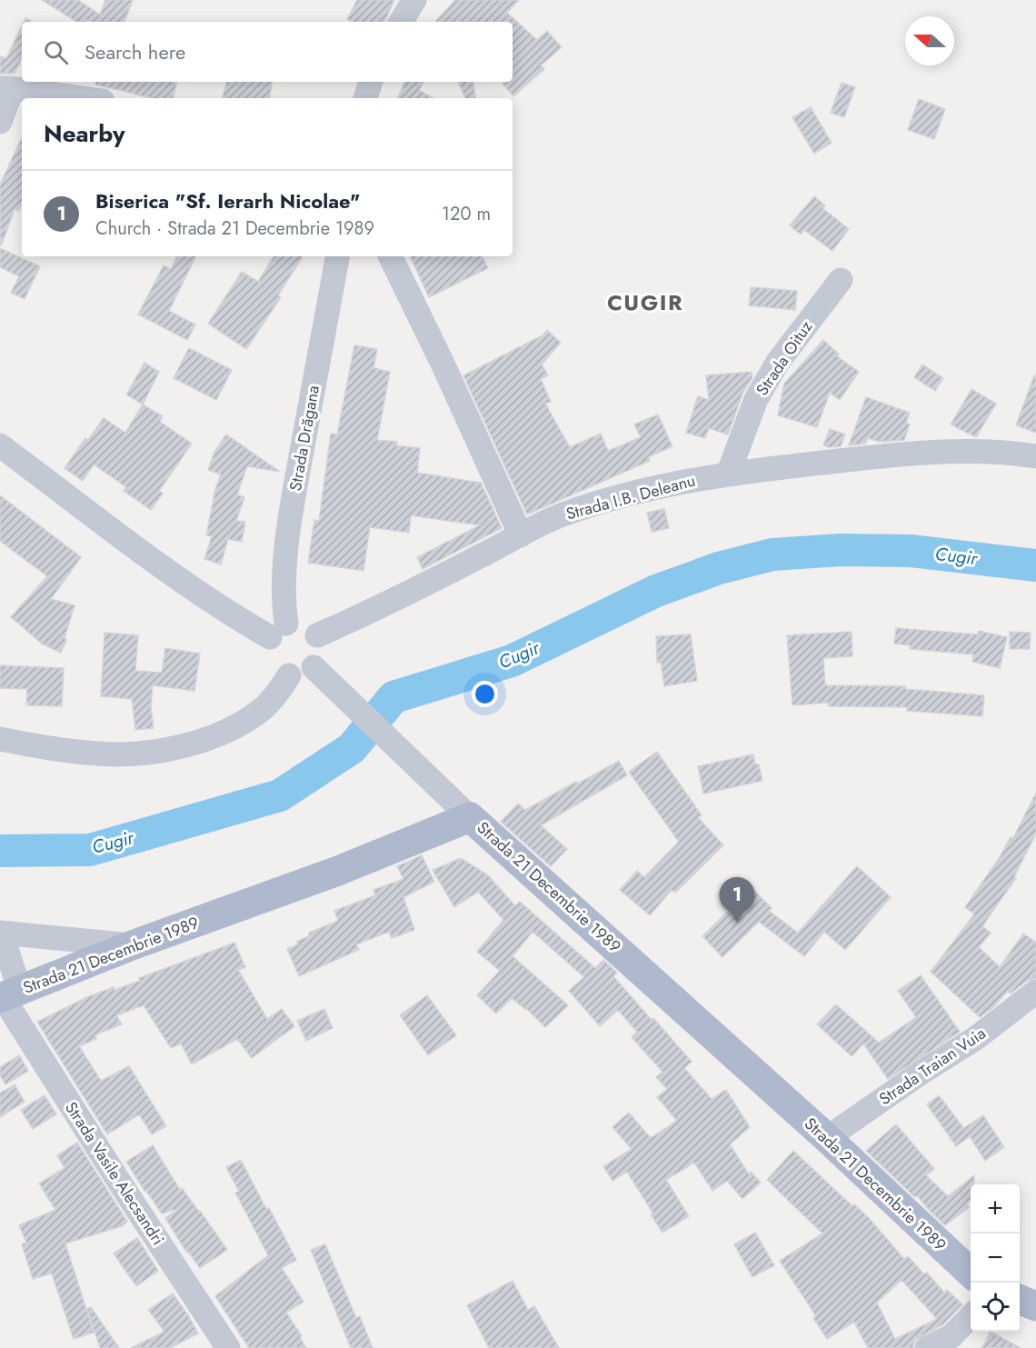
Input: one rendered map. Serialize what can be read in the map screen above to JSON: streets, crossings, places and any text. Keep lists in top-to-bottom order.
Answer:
{
  "streets": {
    "main road": ["Strada 21 Decembrie 1989"],
    "street": [
      "Strada Oituz",
      "Strada Drăgana",
      "Strada I.B. Deleanu",
      "Strada Traian Vuia",
      "Strada Vasile Alecsandri"
    ]
  },
  "crossings": [
    ["Strada Oituz", "Strada I.B. Deleanu"],
    ["Strada Drăgana", "Strada I.B. Deleanu"],
    ["Strada 21 Decembrie 1989", "Strada Traian Vuia"],
    ["Strada 21 Decembrie 1989", "Strada Vasile Alecsandri"]
  ],
  "districts": ["CUGIR"],
  "water": ["Cugir"],
  "north": "left",
  "page": {
    "search": "Search here",
    "heading": "Nearby",
    "list": [
      {
        "mark": "1",
        "name": "Biserica \"Sf. Ierarh Nicolae\"",
        "note": "Church · Strada 21 Decembrie 1989",
        "value": "120 m"
      }
    ],
    "pins": "1",
    "map_buttons": ["+", "−"]
  }
}
